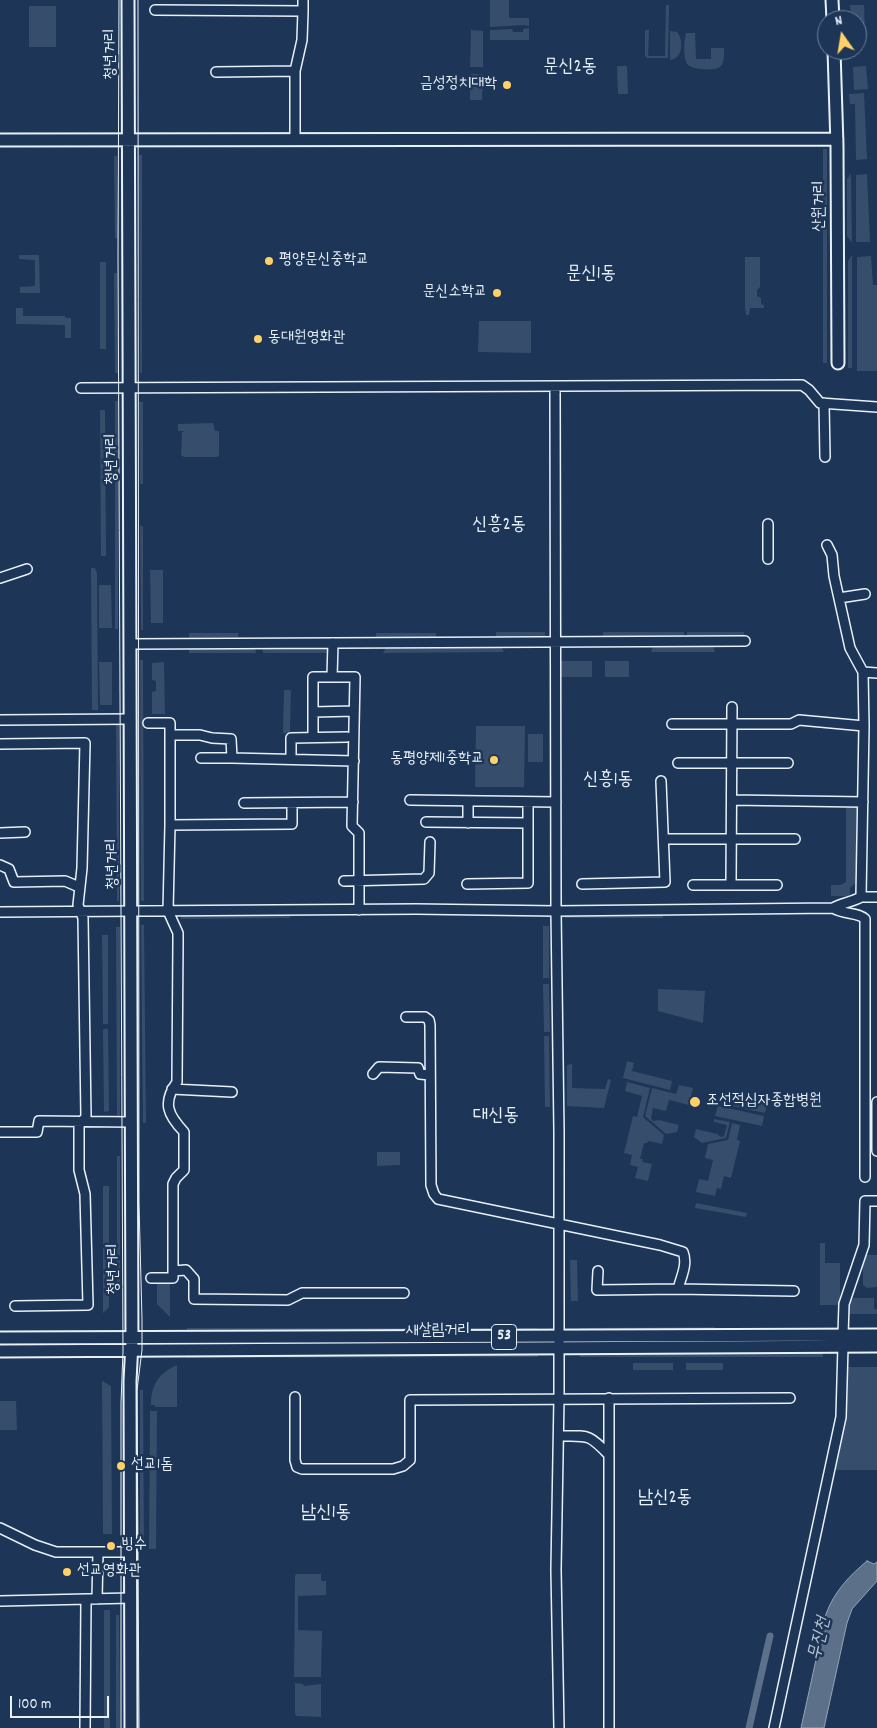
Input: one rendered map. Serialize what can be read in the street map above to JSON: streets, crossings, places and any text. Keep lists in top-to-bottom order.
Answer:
{
  "streets": {
    "main road": [
      "청년거리",
      "산원거리",
      "새살림거리",
      "53"
    ]
  },
  "crossings": [
    ["청년거리", "새살림거리"]
  ],
  "districts": [
    "문신2동",
    "문신1동",
    "신흥2동",
    "신흥1동",
    "대신동",
    "남신2동",
    "남신1동"
  ],
  "water": ["무진천"],
  "places": [
    "금성정치대학",
    "평양문신중학교",
    "문신소학교",
    "동대원영화관",
    "동평양제1중학교",
    "조선적십자종합병원",
    "선교1돔",
    "빙수",
    "선교영화관"
  ],
  "scale_bar": "100 m",
  "north": "top"
}
